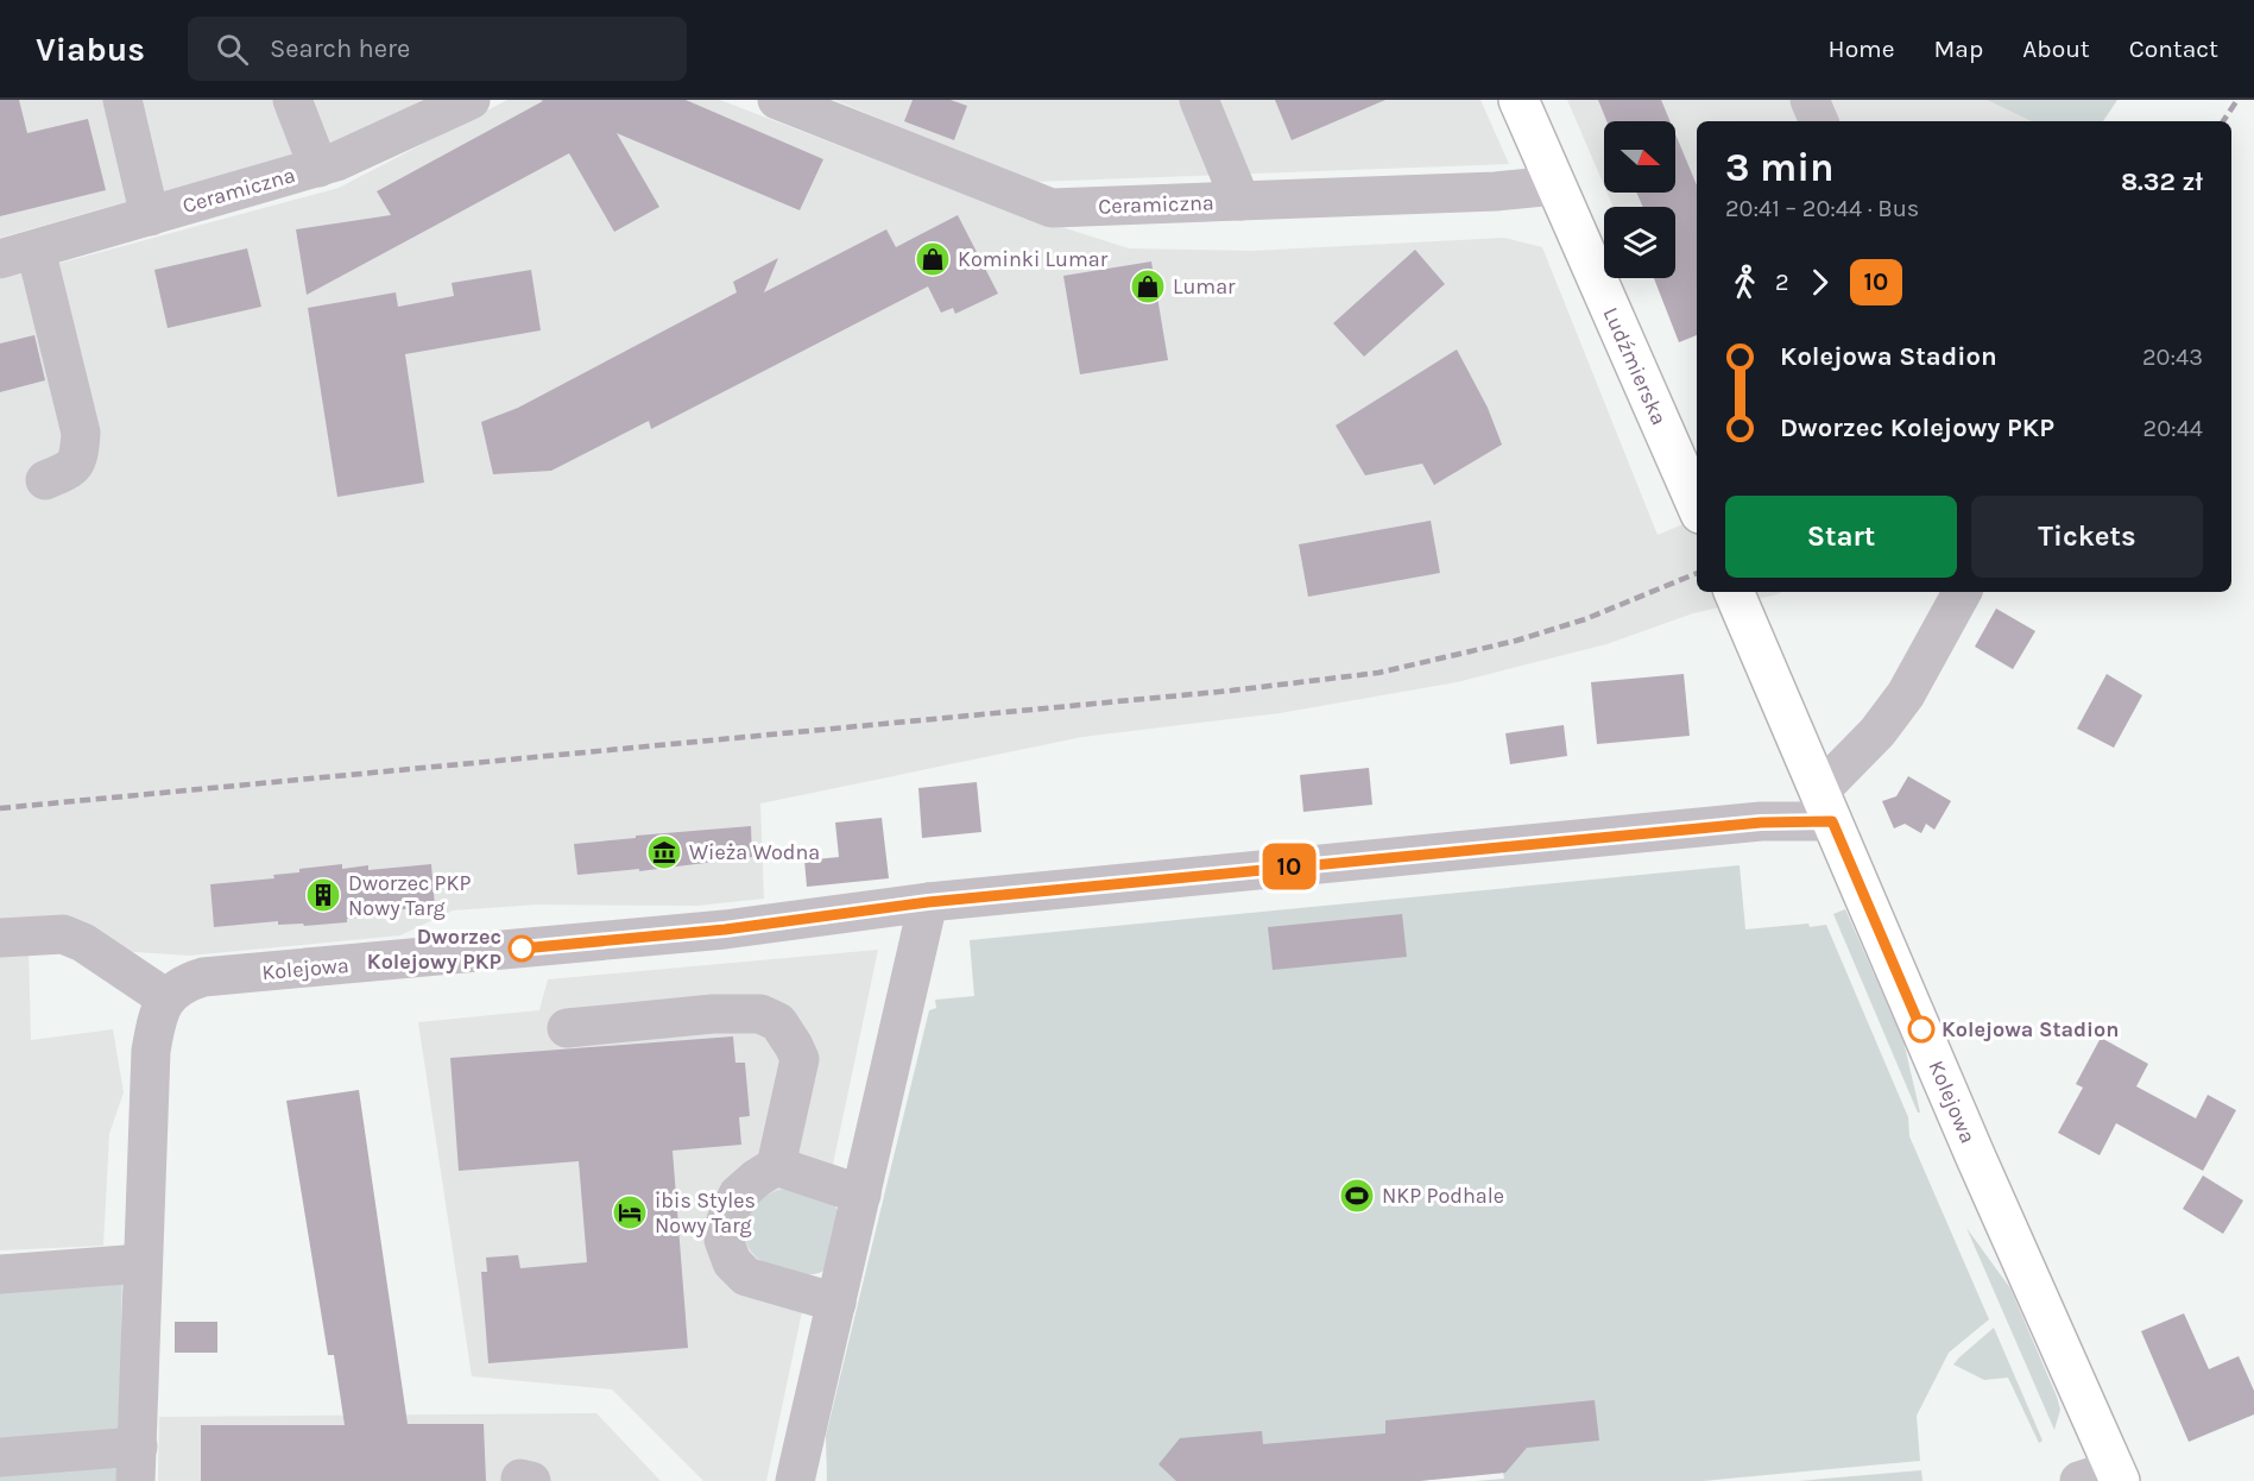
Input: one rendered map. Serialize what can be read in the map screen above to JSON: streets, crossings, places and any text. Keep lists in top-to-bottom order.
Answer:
{
  "streets": {
    "main road": ["Ludźmierska", "Kolejowa"],
    "street": ["Ceramiczna"]
  },
  "crossings": [
    ["Ceramiczna", "Ludźmierska"]
  ],
  "places": {
    "shop": ["Kominki Lumar", "Lumar"],
    "museum": ["Wieża Wodna"],
    "building": ["Dworzec PKP Nowy Targ"],
    "other": ["Dworzec Kolejowy PKP", "Kolejowa Stadion"],
    "sports": ["NKP Podhale"],
    "hotel": ["ibis Styles Nowy Targ"]
  },
  "lines": ["bus line 10"],
  "north": "right",
  "page": {
    "header": "Viabus",
    "search": "Search here",
    "nav": [
      "Home",
      "Map",
      "About",
      "Contact"
    ],
    "on_map": "10",
    "heading": ["3 min", "20:41 – 20:44 · Bus", "8.32 zł"],
    "legs": ["2", "10"],
    "list": [
      {
        "name": "Kolejowa Stadion",
        "value": "20:43"
      },
      {
        "name": "Dworzec Kolejowy PKP",
        "value": "20:44"
      }
    ],
    "buttons": ["Start", "Tickets"]
  }
}
